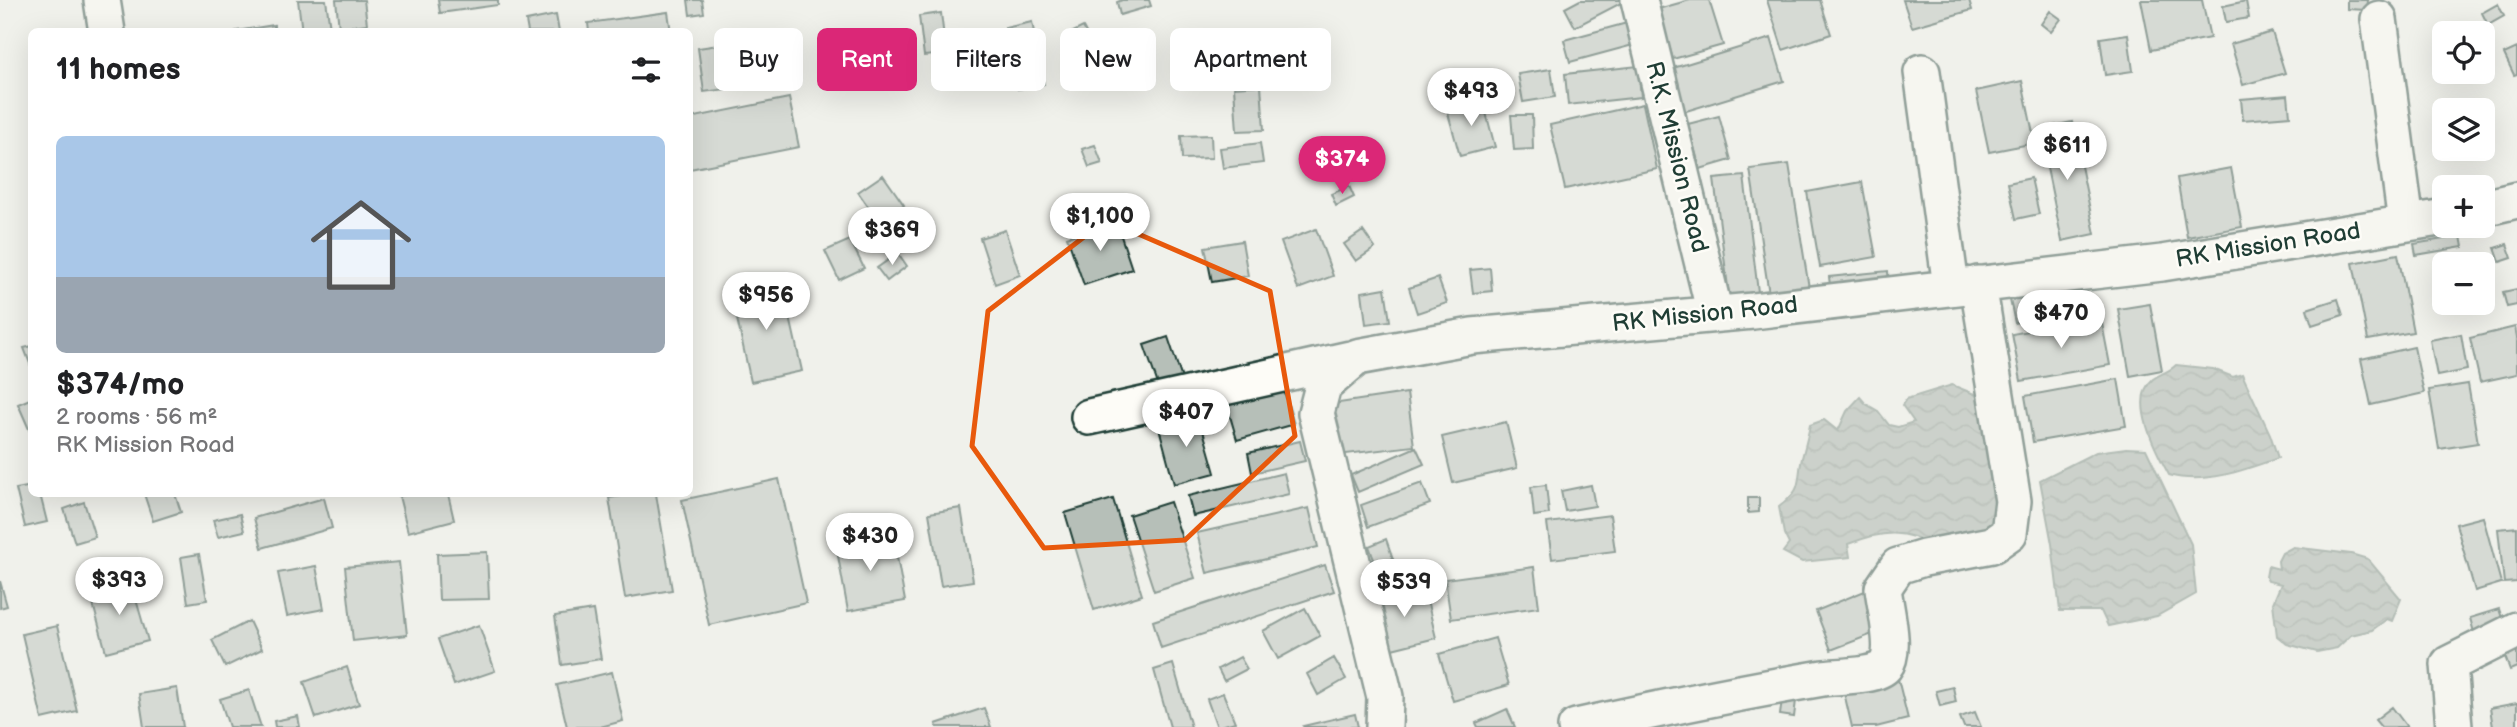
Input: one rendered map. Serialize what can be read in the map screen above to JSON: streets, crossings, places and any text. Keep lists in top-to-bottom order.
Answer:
{
  "streets": {
    "street": ["R.K. Mission Road", "RK Mission Road"]
  },
  "crossings": [
    ["R.K. Mission Road", "RK Mission Road"]
  ],
  "page": {
    "map_buttons": ["+", "−"],
    "chip": [
      "Buy",
      "Rent",
      "Filters",
      "New",
      "Apartment"
    ],
    "heading": "11 homes",
    "price": [
      "$493",
      "$611",
      "$374",
      "$1,100",
      "$369",
      "$956",
      "$470",
      "$407",
      "$430",
      "$393",
      "$539"
    ],
    "list": [
      {
        "name": "$374/mo",
        "note": "2 rooms · 56 m² · RK Mission Road"
      }
    ]
  }
}
